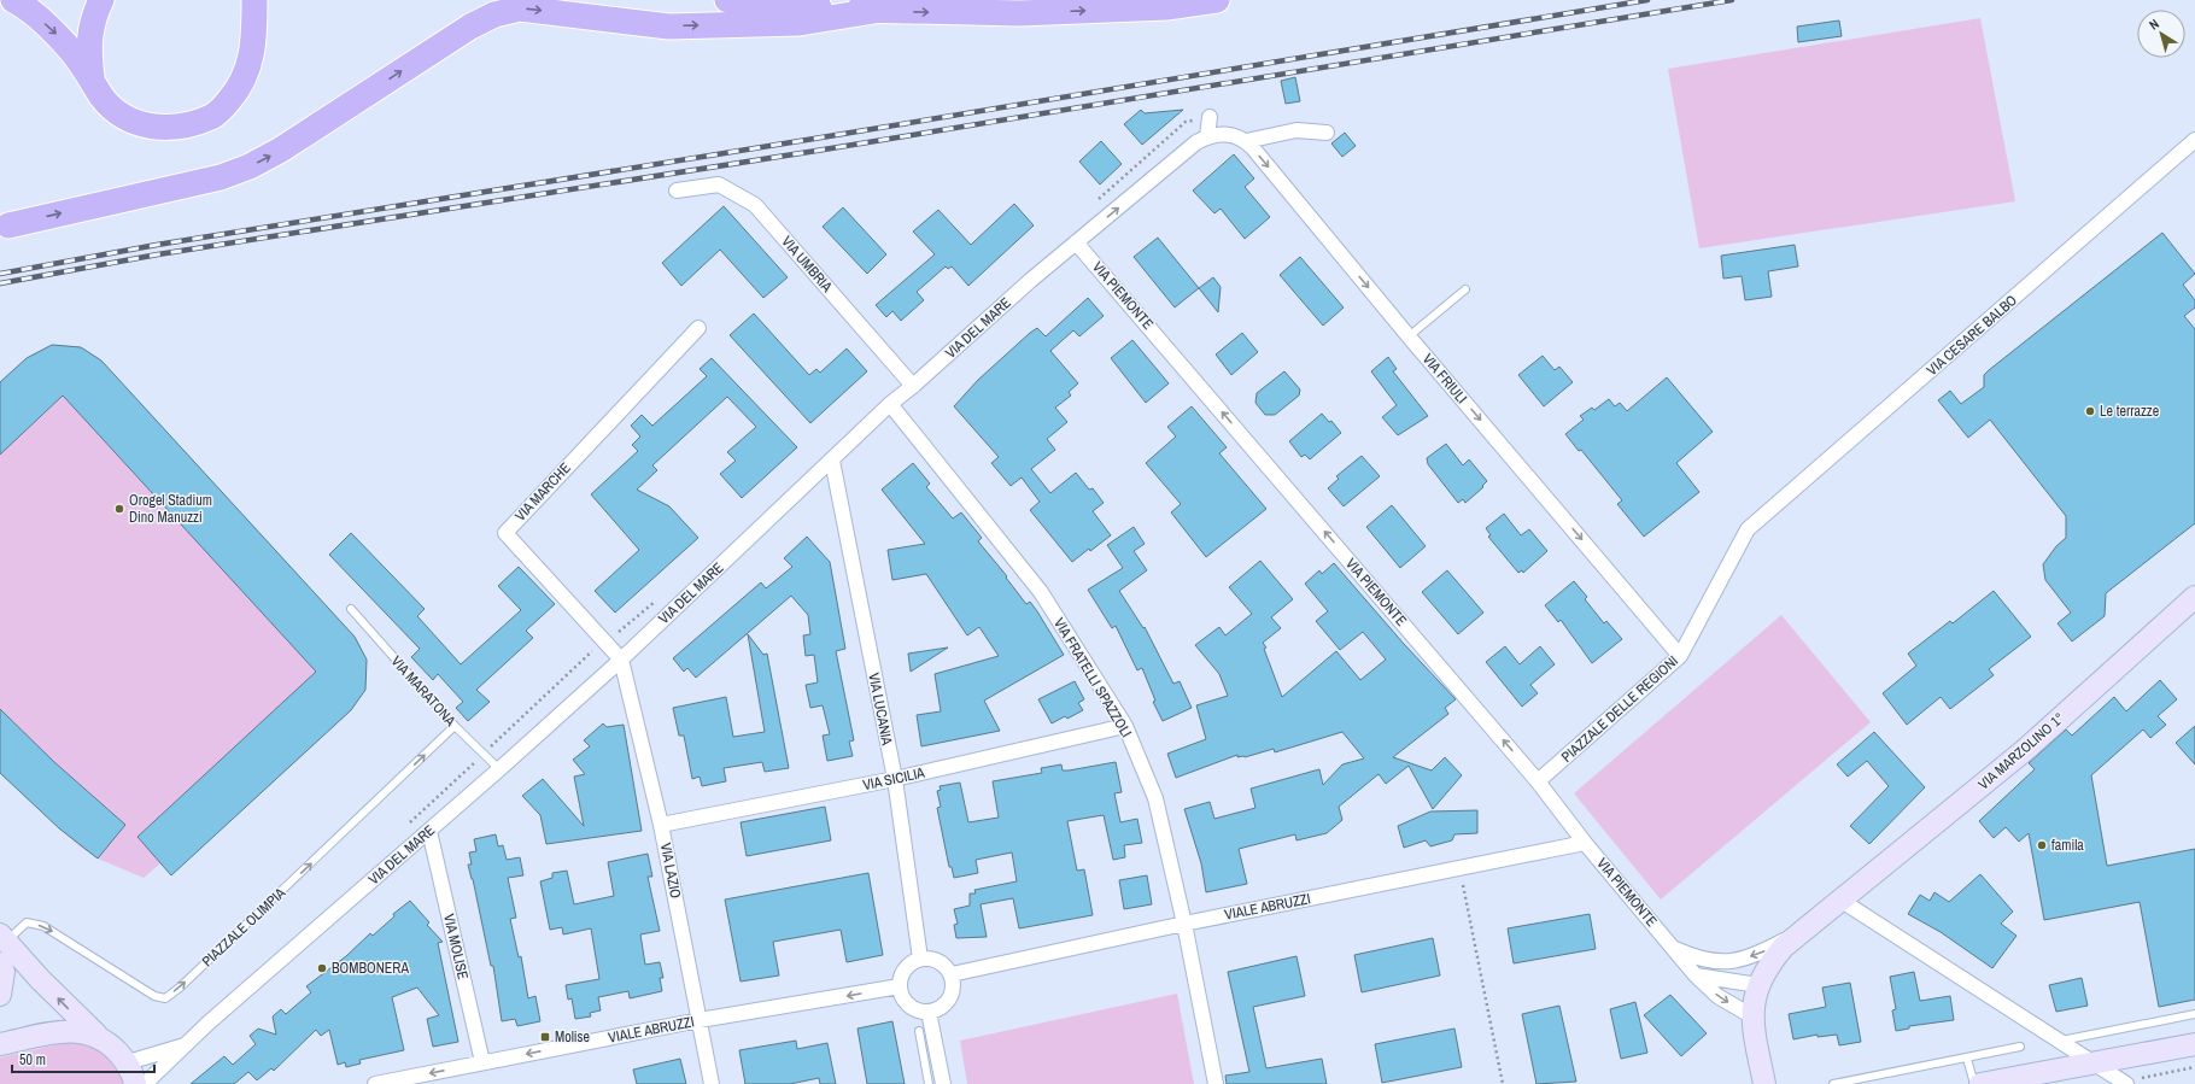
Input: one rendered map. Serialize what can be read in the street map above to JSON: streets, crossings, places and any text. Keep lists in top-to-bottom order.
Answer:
{
  "streets": {
    "main road": ["VIA MARZOLINO 1°"],
    "street": [
      "VIA UMBRIA",
      "VIA PIEMONTE",
      "VIA DEL MARE",
      "VIA CESARE BALBO",
      "VIA FRIULI",
      "VIA MARCHE",
      "VIA FRATELLI SPAZZOLI",
      "VIA LUCANIA",
      "PIAZZALE DELLE REGIONI",
      "VIA SICILIA",
      "VIA LAZIO",
      "VIALE ABRUZZI",
      "VIA MOLISE"
    ],
    "lane": ["VIA MARATONA", "PIAZZALE OLIMPIA"]
  },
  "crossings": [
    ["VIA UMBRIA", "VIA DEL MARE"],
    ["VIA PIEMONTE", "VIA DEL MARE"],
    ["VIA PIEMONTE", "PIAZZALE DELLE REGIONI"],
    ["VIA PIEMONTE", "VIA MARZOLINO 1°"],
    ["VIA PIEMONTE", "VIALE ABRUZZI"],
    ["VIA DEL MARE", "VIA MARCHE"],
    ["VIA DEL MARE", "VIA FRATELLI SPAZZOLI"],
    ["VIA DEL MARE", "VIA MARATONA"],
    ["VIA DEL MARE", "VIA LUCANIA"],
    ["VIA DEL MARE", "VIA LAZIO"],
    ["VIA DEL MARE", "VIA MOLISE"],
    ["VIA CESARE BALBO", "PIAZZALE DELLE REGIONI"],
    ["VIA FRIULI", "PIAZZALE DELLE REGIONI"],
    ["VIA MARCHE", "VIA LAZIO"],
    ["VIA FRATELLI SPAZZOLI", "VIA SICILIA"],
    ["VIA FRATELLI SPAZZOLI", "VIALE ABRUZZI"],
    ["VIA MARATONA", "PIAZZALE OLIMPIA"],
    ["VIA LUCANIA", "VIA SICILIA"],
    ["VIA LUCANIA", "VIALE ABRUZZI"],
    ["VIA SICILIA", "VIA LAZIO"],
    ["VIA LAZIO", "VIALE ABRUZZI"],
    ["VIALE ABRUZZI", "VIA MOLISE"]
  ],
  "one_way": [
    "VIA PIEMONTE",
    "VIA FRIULI",
    "VIALE ABRUZZI",
    "PIAZZALE OLIMPIA"
  ],
  "places": {
    "other": [
      "Le terrazze",
      "Orogel Stadium Dino Manuzzi",
      "famila",
      "BOMBONERA"
    ],
    "transit": ["Molise"]
  },
  "scale_bar": "50 m",
  "north": "top left"
}
